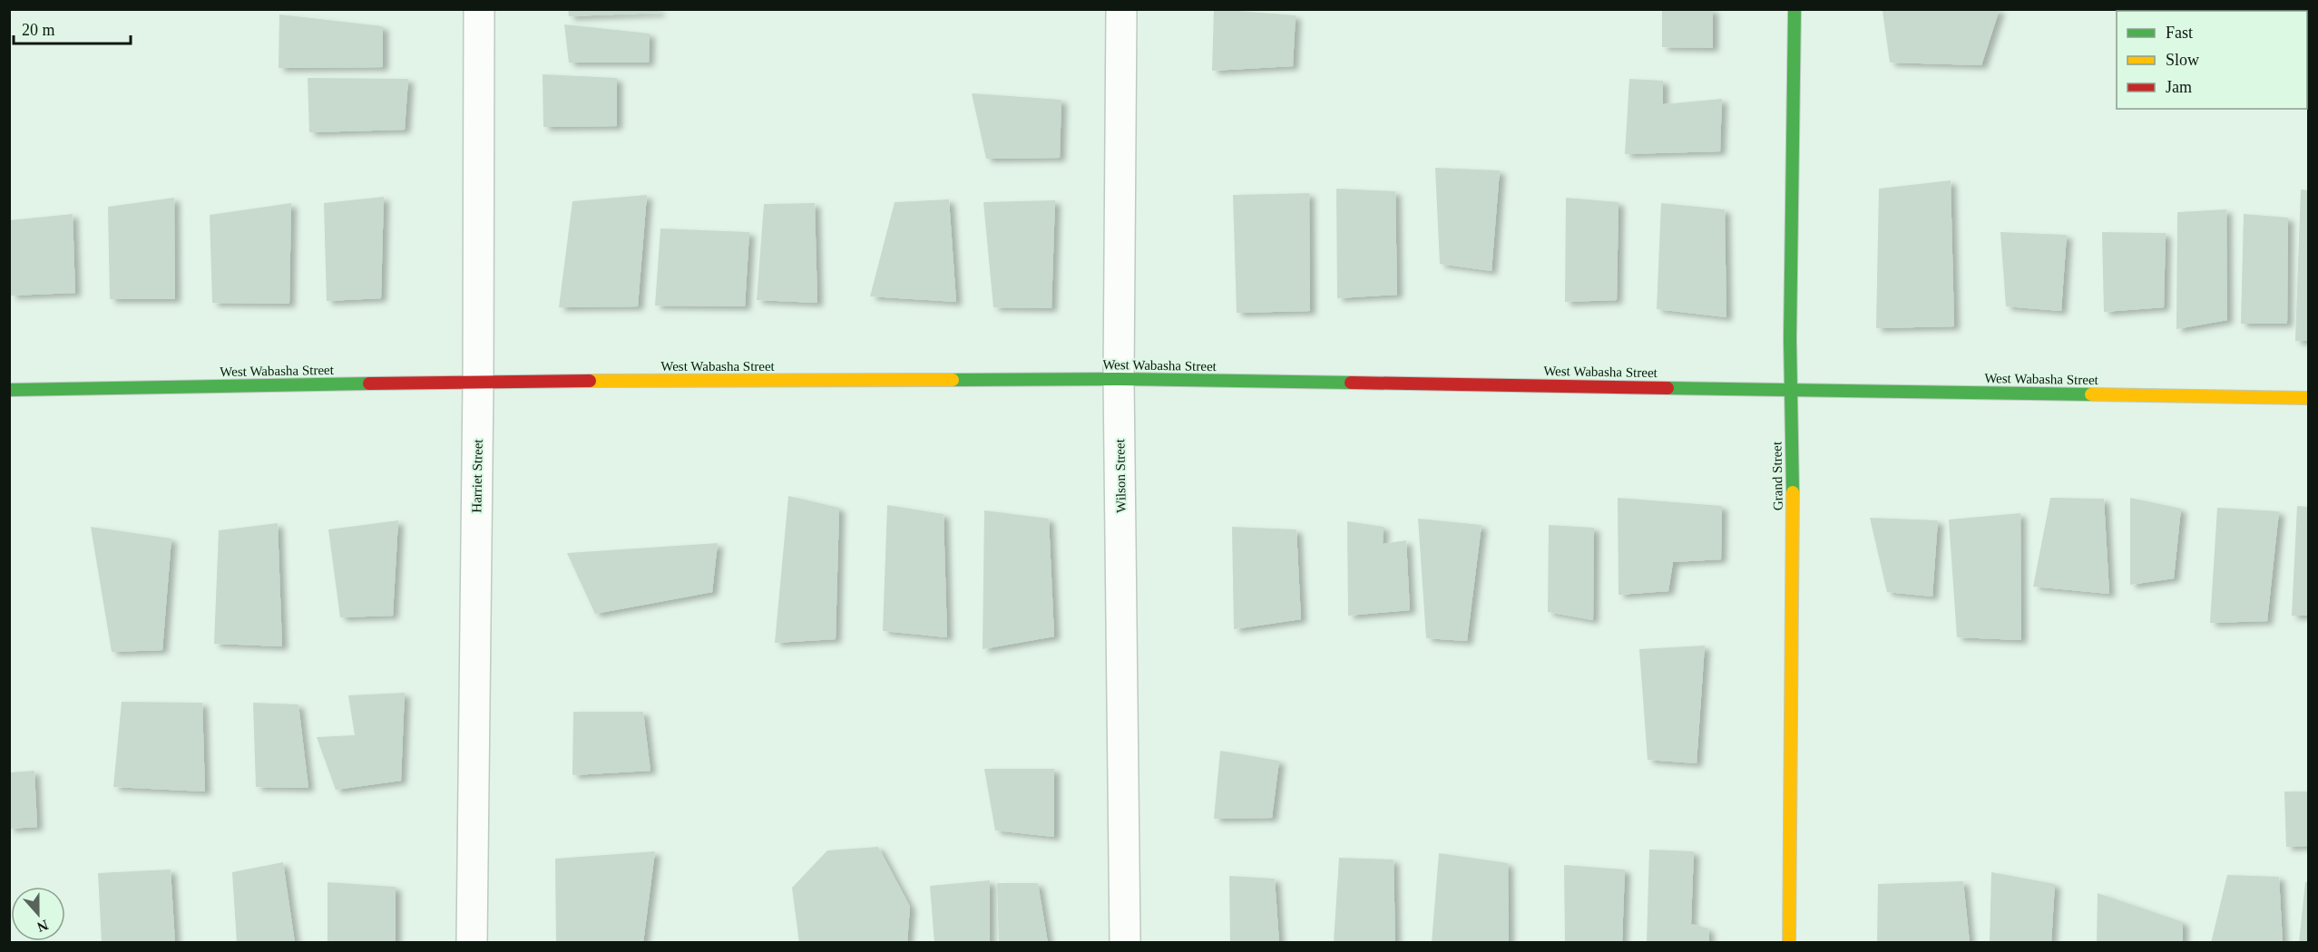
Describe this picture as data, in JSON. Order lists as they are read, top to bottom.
{
  "streets": {
    "street": [
      "West Wabasha Street",
      "Harriet Street",
      "Wilson Street",
      "Grand Street"
    ]
  },
  "crossings": [
    ["West Wabasha Street", "Harriet Street"],
    ["West Wabasha Street", "Wilson Street"],
    ["West Wabasha Street", "Grand Street"]
  ],
  "legend": ["Fast", "Slow", "Jam"],
  "scale_bar": "20 m",
  "north": "bottom"
}
